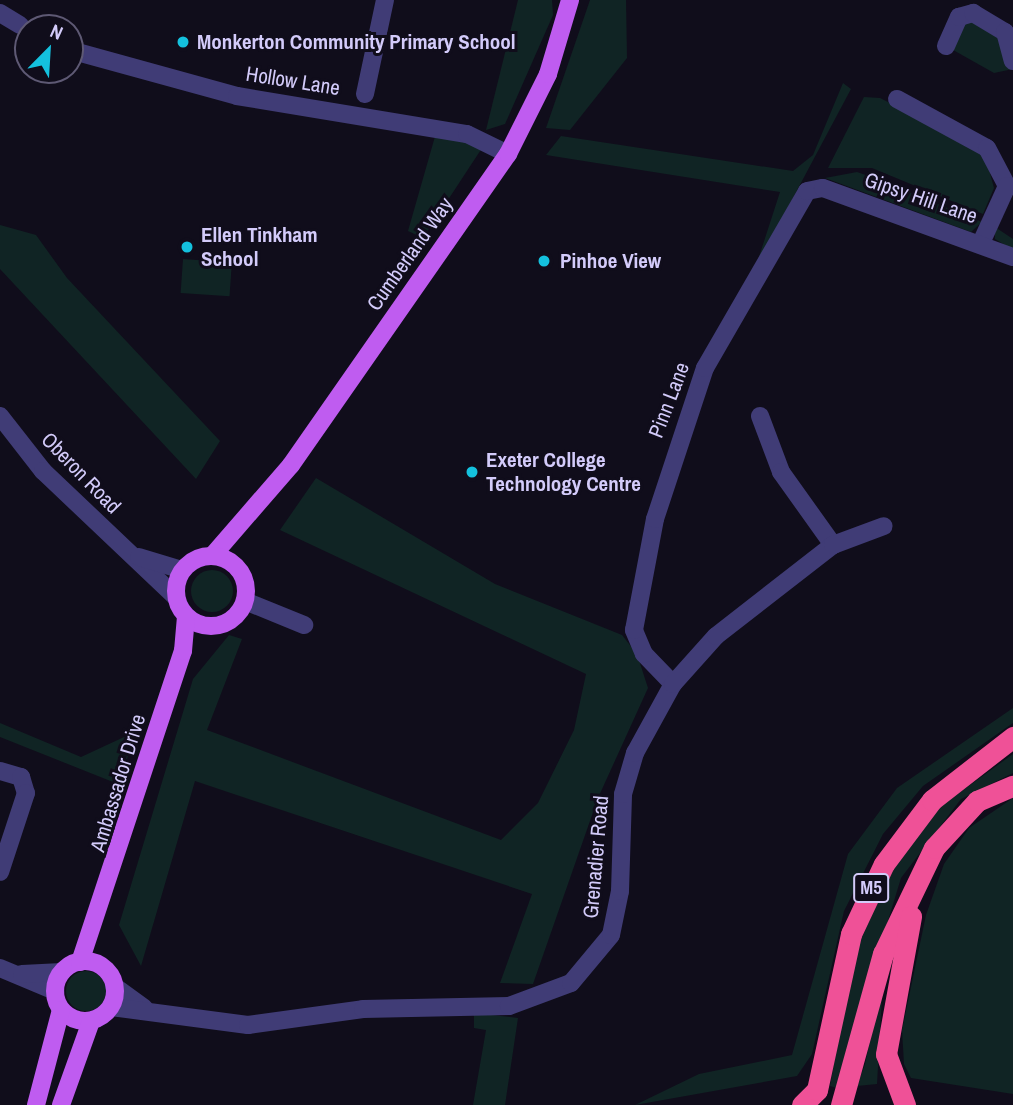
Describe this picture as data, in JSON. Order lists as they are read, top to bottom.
{
  "streets": {
    "highway": ["M5"],
    "main road": ["Cumberland Way", "Ambassador Drive"],
    "street": [
      "Hollow Lane",
      "Gipsy Hill Lane",
      "Pinn Lane",
      "Oberon Road",
      "Grenadier Road"
    ]
  },
  "crossings": [
    ["Hollow Lane", "Cumberland Way"],
    ["Gipsy Hill Lane", "Pinn Lane"],
    ["Cumberland Way", "Oberon Road"],
    ["Cumberland Way", "Ambassador Drive"],
    ["Pinn Lane", "Grenadier Road"],
    ["Oberon Road", "Ambassador Drive"],
    ["Ambassador Drive", "Grenadier Road"]
  ],
  "places": [
    "Monkerton Community Primary School",
    "Ellen Tinkham School",
    "Pinhoe View",
    "Exeter College Technology Centre"
  ],
  "north": "top right"
}
